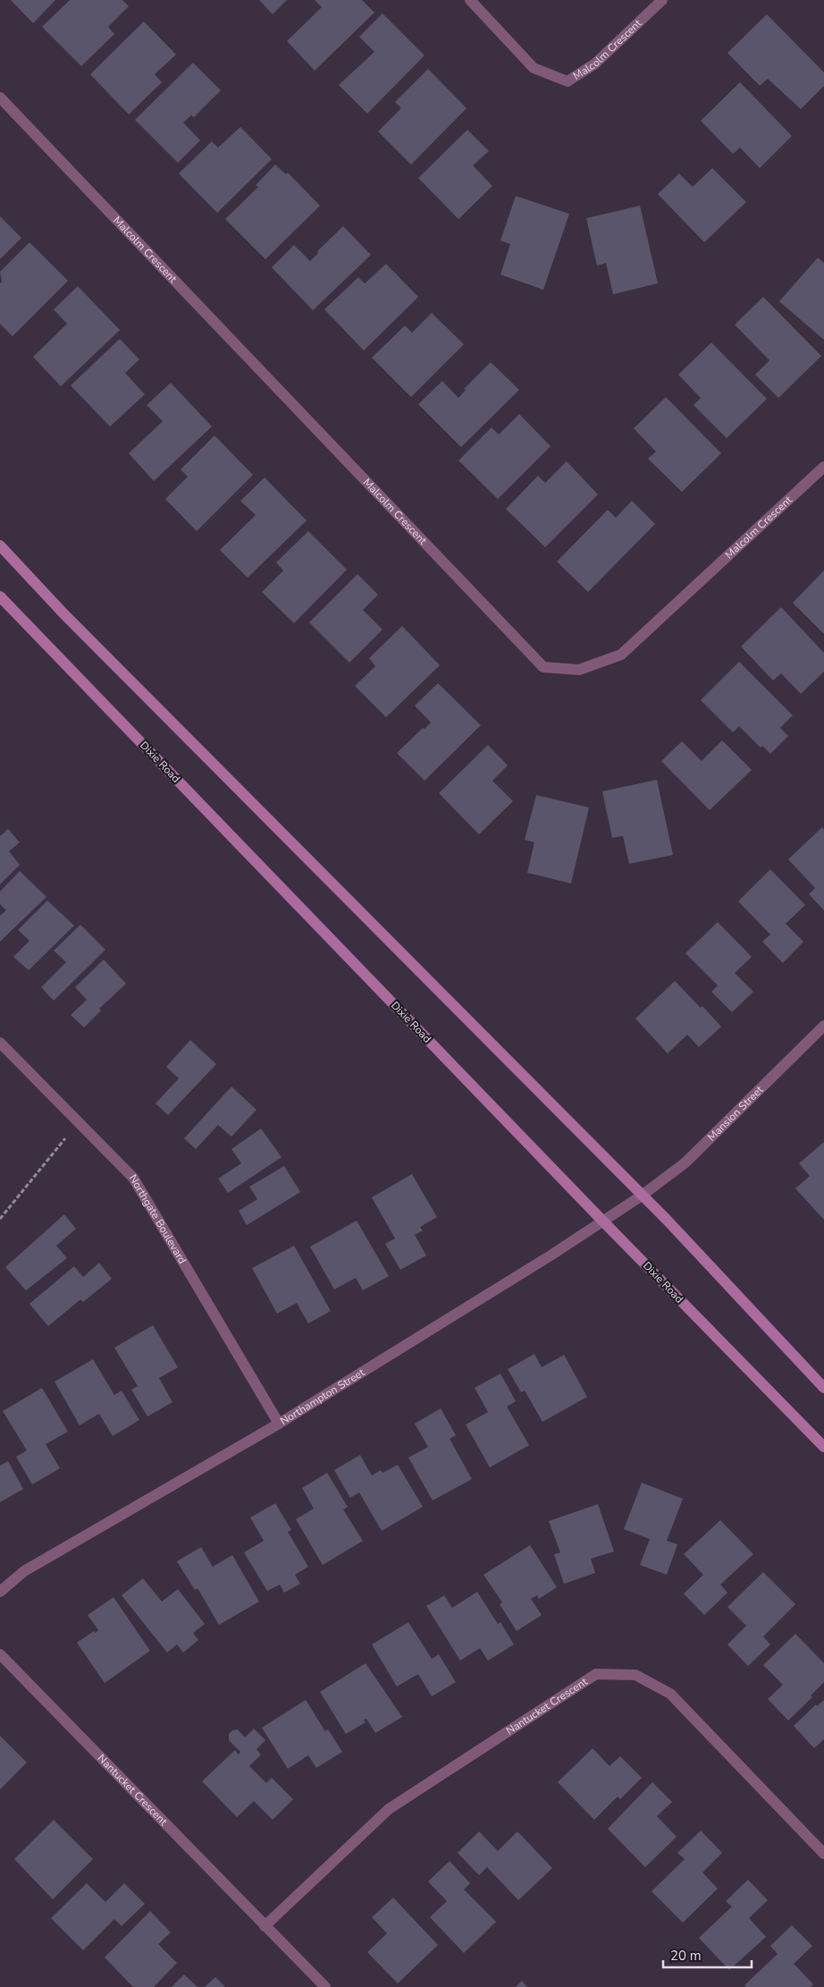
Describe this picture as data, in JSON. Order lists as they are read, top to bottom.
{
  "streets": {
    "main road": ["Dixie Road"],
    "street": [
      "Malcolm Crescent",
      "Mansion Street",
      "Northgate Boulevard",
      "Northampton Street",
      "Nantucket Crescent"
    ]
  },
  "crossings": [
    ["Dixie Road", "Northampton Street"],
    ["Mansion Street", "Northampton Street"],
    ["Northgate Boulevard", "Northampton Street"]
  ],
  "scale_bar": "20 m"
}
